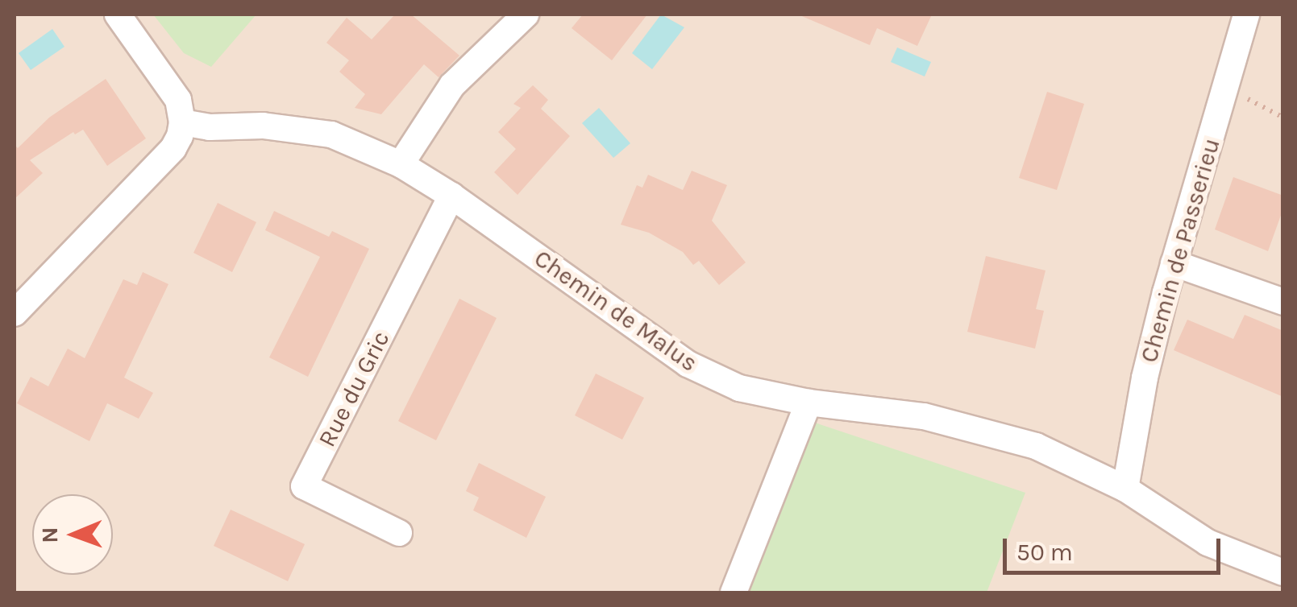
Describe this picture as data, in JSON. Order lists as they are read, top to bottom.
{
  "streets": {
    "street": ["Chemin de Passerieu", "Chemin de Malus", "Rue du Gric"]
  },
  "crossings": [
    ["Chemin de Passerieu", "Chemin de Malus"],
    ["Chemin de Malus", "Rue du Gric"]
  ],
  "scale_bar": "50 m",
  "north": "left"
}
